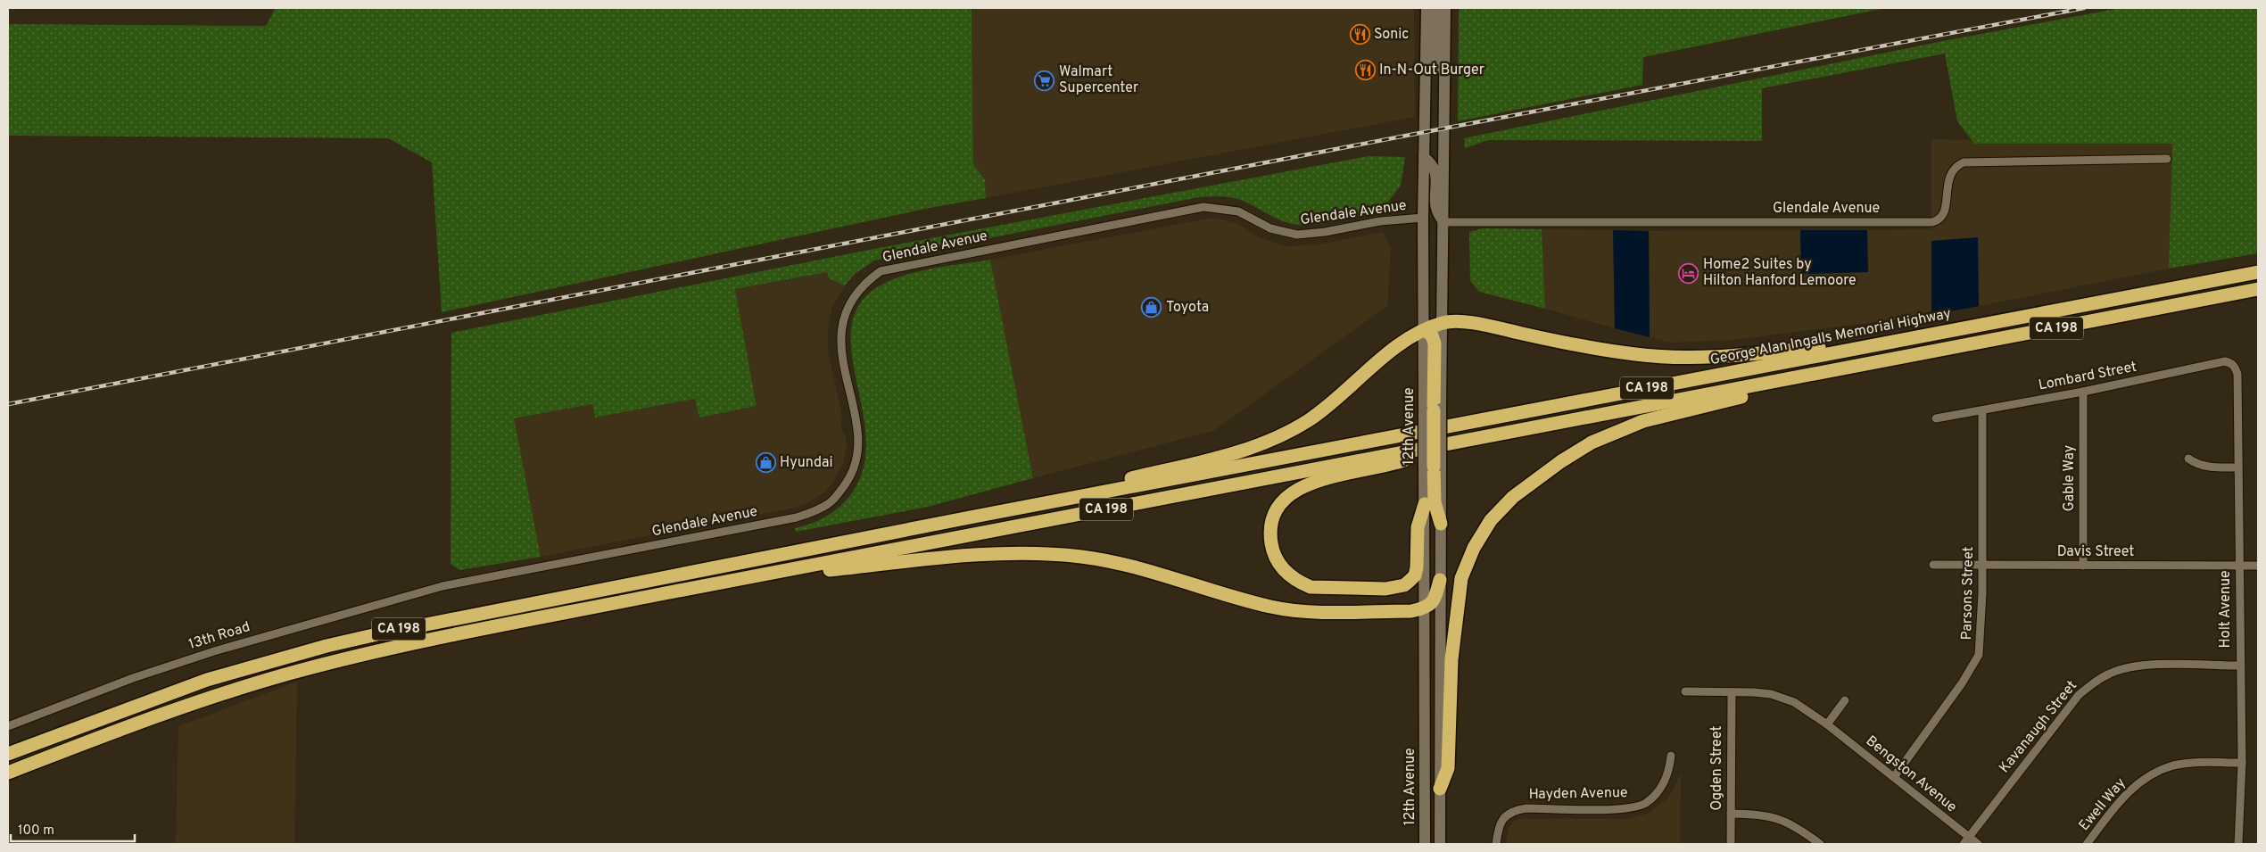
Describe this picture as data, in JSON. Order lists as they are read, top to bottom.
{
  "streets": {
    "highway": ["CA 198", "George Alan Ingalls Memorial Highway"],
    "main road": ["12th Avenue"],
    "street": [
      "Glendale Avenue",
      "Lombard Street",
      "Gable Way",
      "Davis Street",
      "Parsons Street",
      "Holt Avenue",
      "13th Road",
      "Kavanaugh Street",
      "Ogden Street",
      "Bengston Avenue",
      "Hayden Avenue",
      "Ewell Way"
    ]
  },
  "crossings": [
    ["Glendale Avenue", "13th Road"],
    ["CA 198", "George Alan Ingalls Memorial Highway"],
    ["Lombard Street", "Gable Way"],
    ["Lombard Street", "Parsons Street"],
    ["Lombard Street", "Holt Avenue"],
    ["Gable Way", "Davis Street"],
    ["Davis Street", "Parsons Street"],
    ["Davis Street", "Holt Avenue"],
    ["Parsons Street", "Bengston Avenue"],
    ["Holt Avenue", "Kavanaugh Street"],
    ["Holt Avenue", "Ewell Way"],
    ["Kavanaugh Street", "Bengston Avenue"],
    ["Ogden Street", "Bengston Avenue"]
  ],
  "places": {
    "restaurant": ["Sonic", "In-N-Out Burger"],
    "supermarket": ["Walmart Supercenter"],
    "hotel": ["Home2 Suites by Hilton Hanford Lemoore"],
    "shop": ["Toyota", "Hyundai"]
  },
  "scale_bar": "100 m"
}
